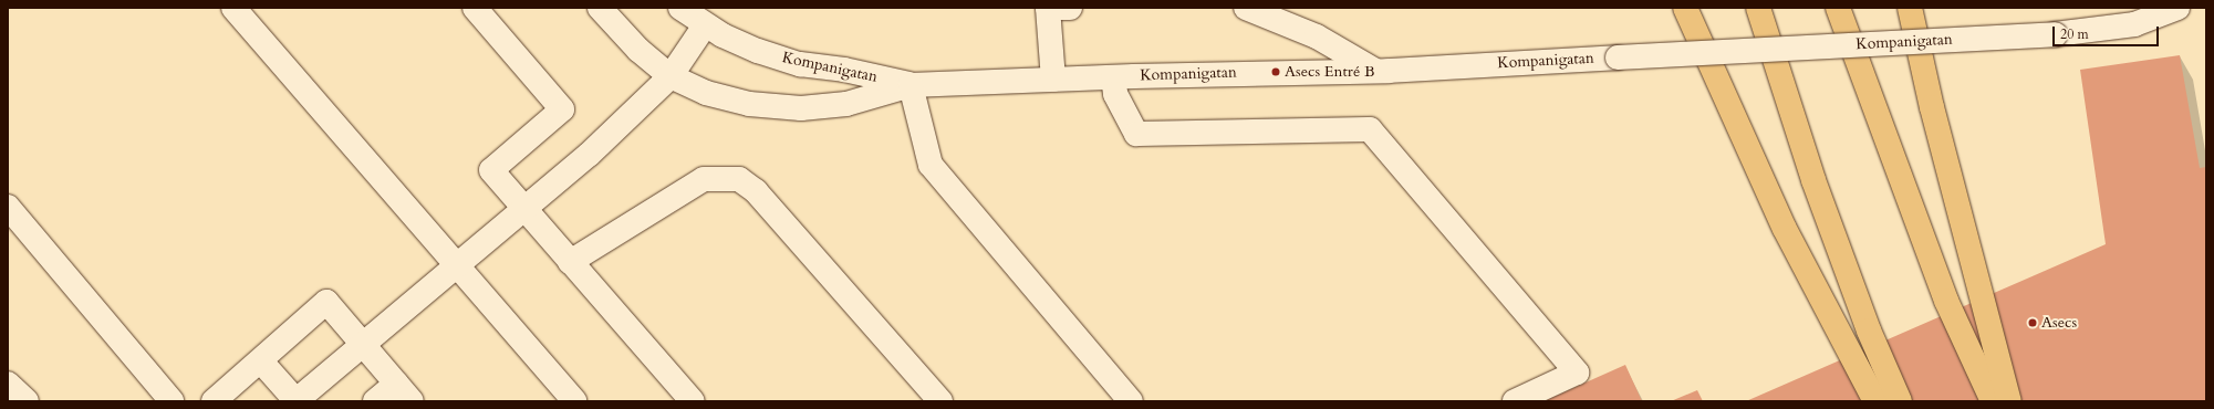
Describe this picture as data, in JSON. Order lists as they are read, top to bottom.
{
  "streets": {
    "street": ["Kompanigatan"]
  },
  "places": ["Asecs Entré B", "Asecs"],
  "scale_bar": "20 m"
}
